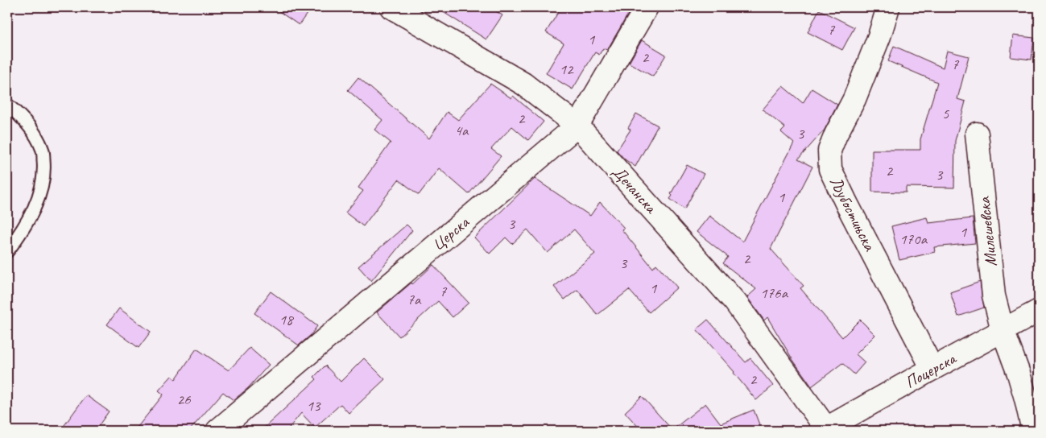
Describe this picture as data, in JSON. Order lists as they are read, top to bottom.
{
  "streets": {
    "street": [
      "Дечанска",
      "Љубостињска",
      "Милешевска",
      "Церска",
      "Поцерска"
    ]
  },
  "crossings": [
    ["Дечанска", "Церска"],
    ["Дечанска", "Поцерска"],
    ["Љубостињска", "Поцерска"],
    ["Милешевска", "Поцерска"]
  ],
  "house_numbers": [
    "7",
    "1",
    "2",
    "7",
    "12",
    "5",
    "2",
    "4a",
    "3",
    "2",
    "3",
    "1",
    "3",
    "1",
    "170a",
    "2",
    "3",
    "1",
    "7",
    "176a",
    "7a",
    "18",
    "2",
    "26",
    "13"
  ]
}
